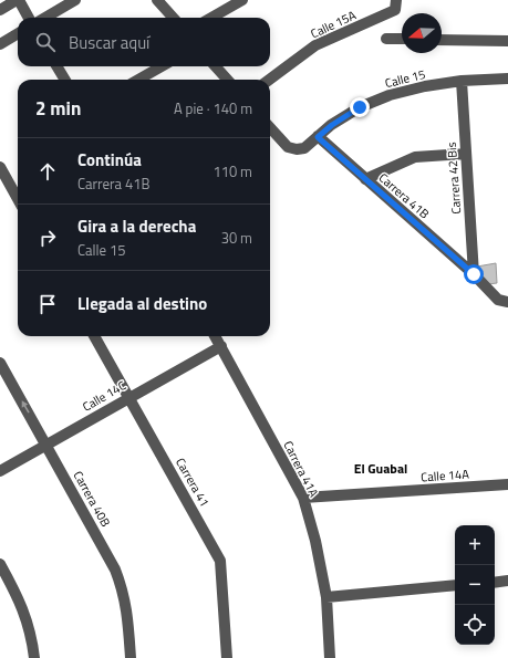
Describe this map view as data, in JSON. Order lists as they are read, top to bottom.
{
  "streets": {
    "street": [
      "Calle 15A",
      "Calle 15",
      "Carrera 42 Bis",
      "Carrera 41B",
      "Calle 14C",
      "Carrera 41A",
      "Calle 14A",
      "Carrera 41",
      "Carrera 40B"
    ]
  },
  "crossings": [
    ["Calle 15", "Carrera 42 Bis"],
    ["Calle 15", "Carrera 41B"],
    ["Carrera 42 Bis", "Carrera 41B"],
    ["Calle 14C", "Carrera 41A"],
    ["Calle 14C", "Carrera 41"],
    ["Calle 14C", "Carrera 40B"],
    ["Carrera 41A", "Calle 14A"]
  ],
  "districts": ["El Guabal"],
  "north": "left",
  "page": {
    "search": "Buscar aquí",
    "heading": ["2 min", "A pie · 140 m"],
    "list": [
      ["Continúa", "Carrera 41B", "110 m"],
      ["Gira a la derecha", "Calle 15", "30 m"],
      "Llegada al destino"
    ],
    "map_buttons": ["+", "−"]
  }
}
